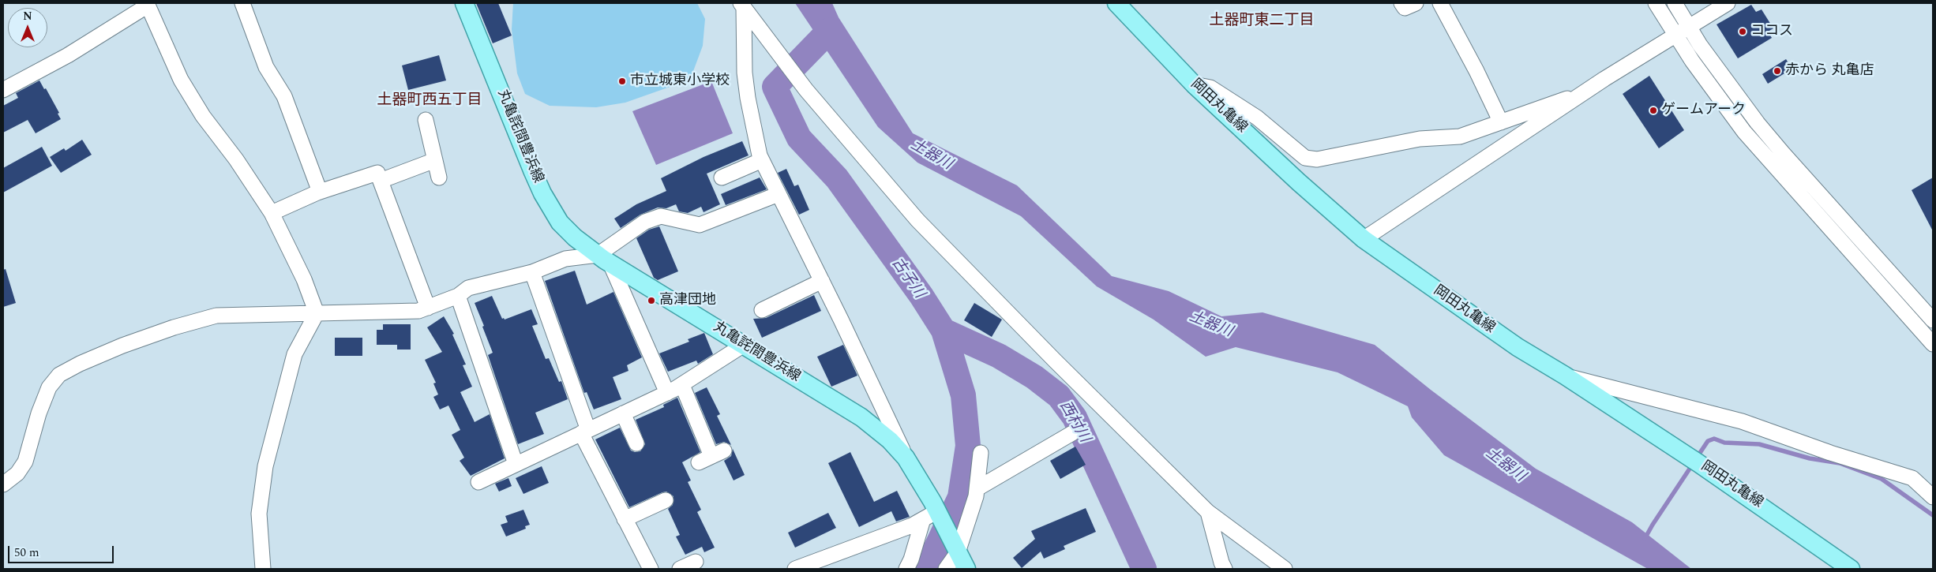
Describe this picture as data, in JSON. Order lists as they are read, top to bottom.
{
  "streets": {
    "main road": ["岡田丸亀線", "丸亀詫間豊浜線"]
  },
  "districts": ["土器町東二丁目", "土器町西五丁目"],
  "water": ["土器川", "古子川", "西村川"],
  "places": [
    "ココス",
    "赤から 丸亀店",
    "市立城東小学校",
    "ゲームアーク",
    "高津団地"
  ],
  "scale_bar": "50 m",
  "north": "top"
}
